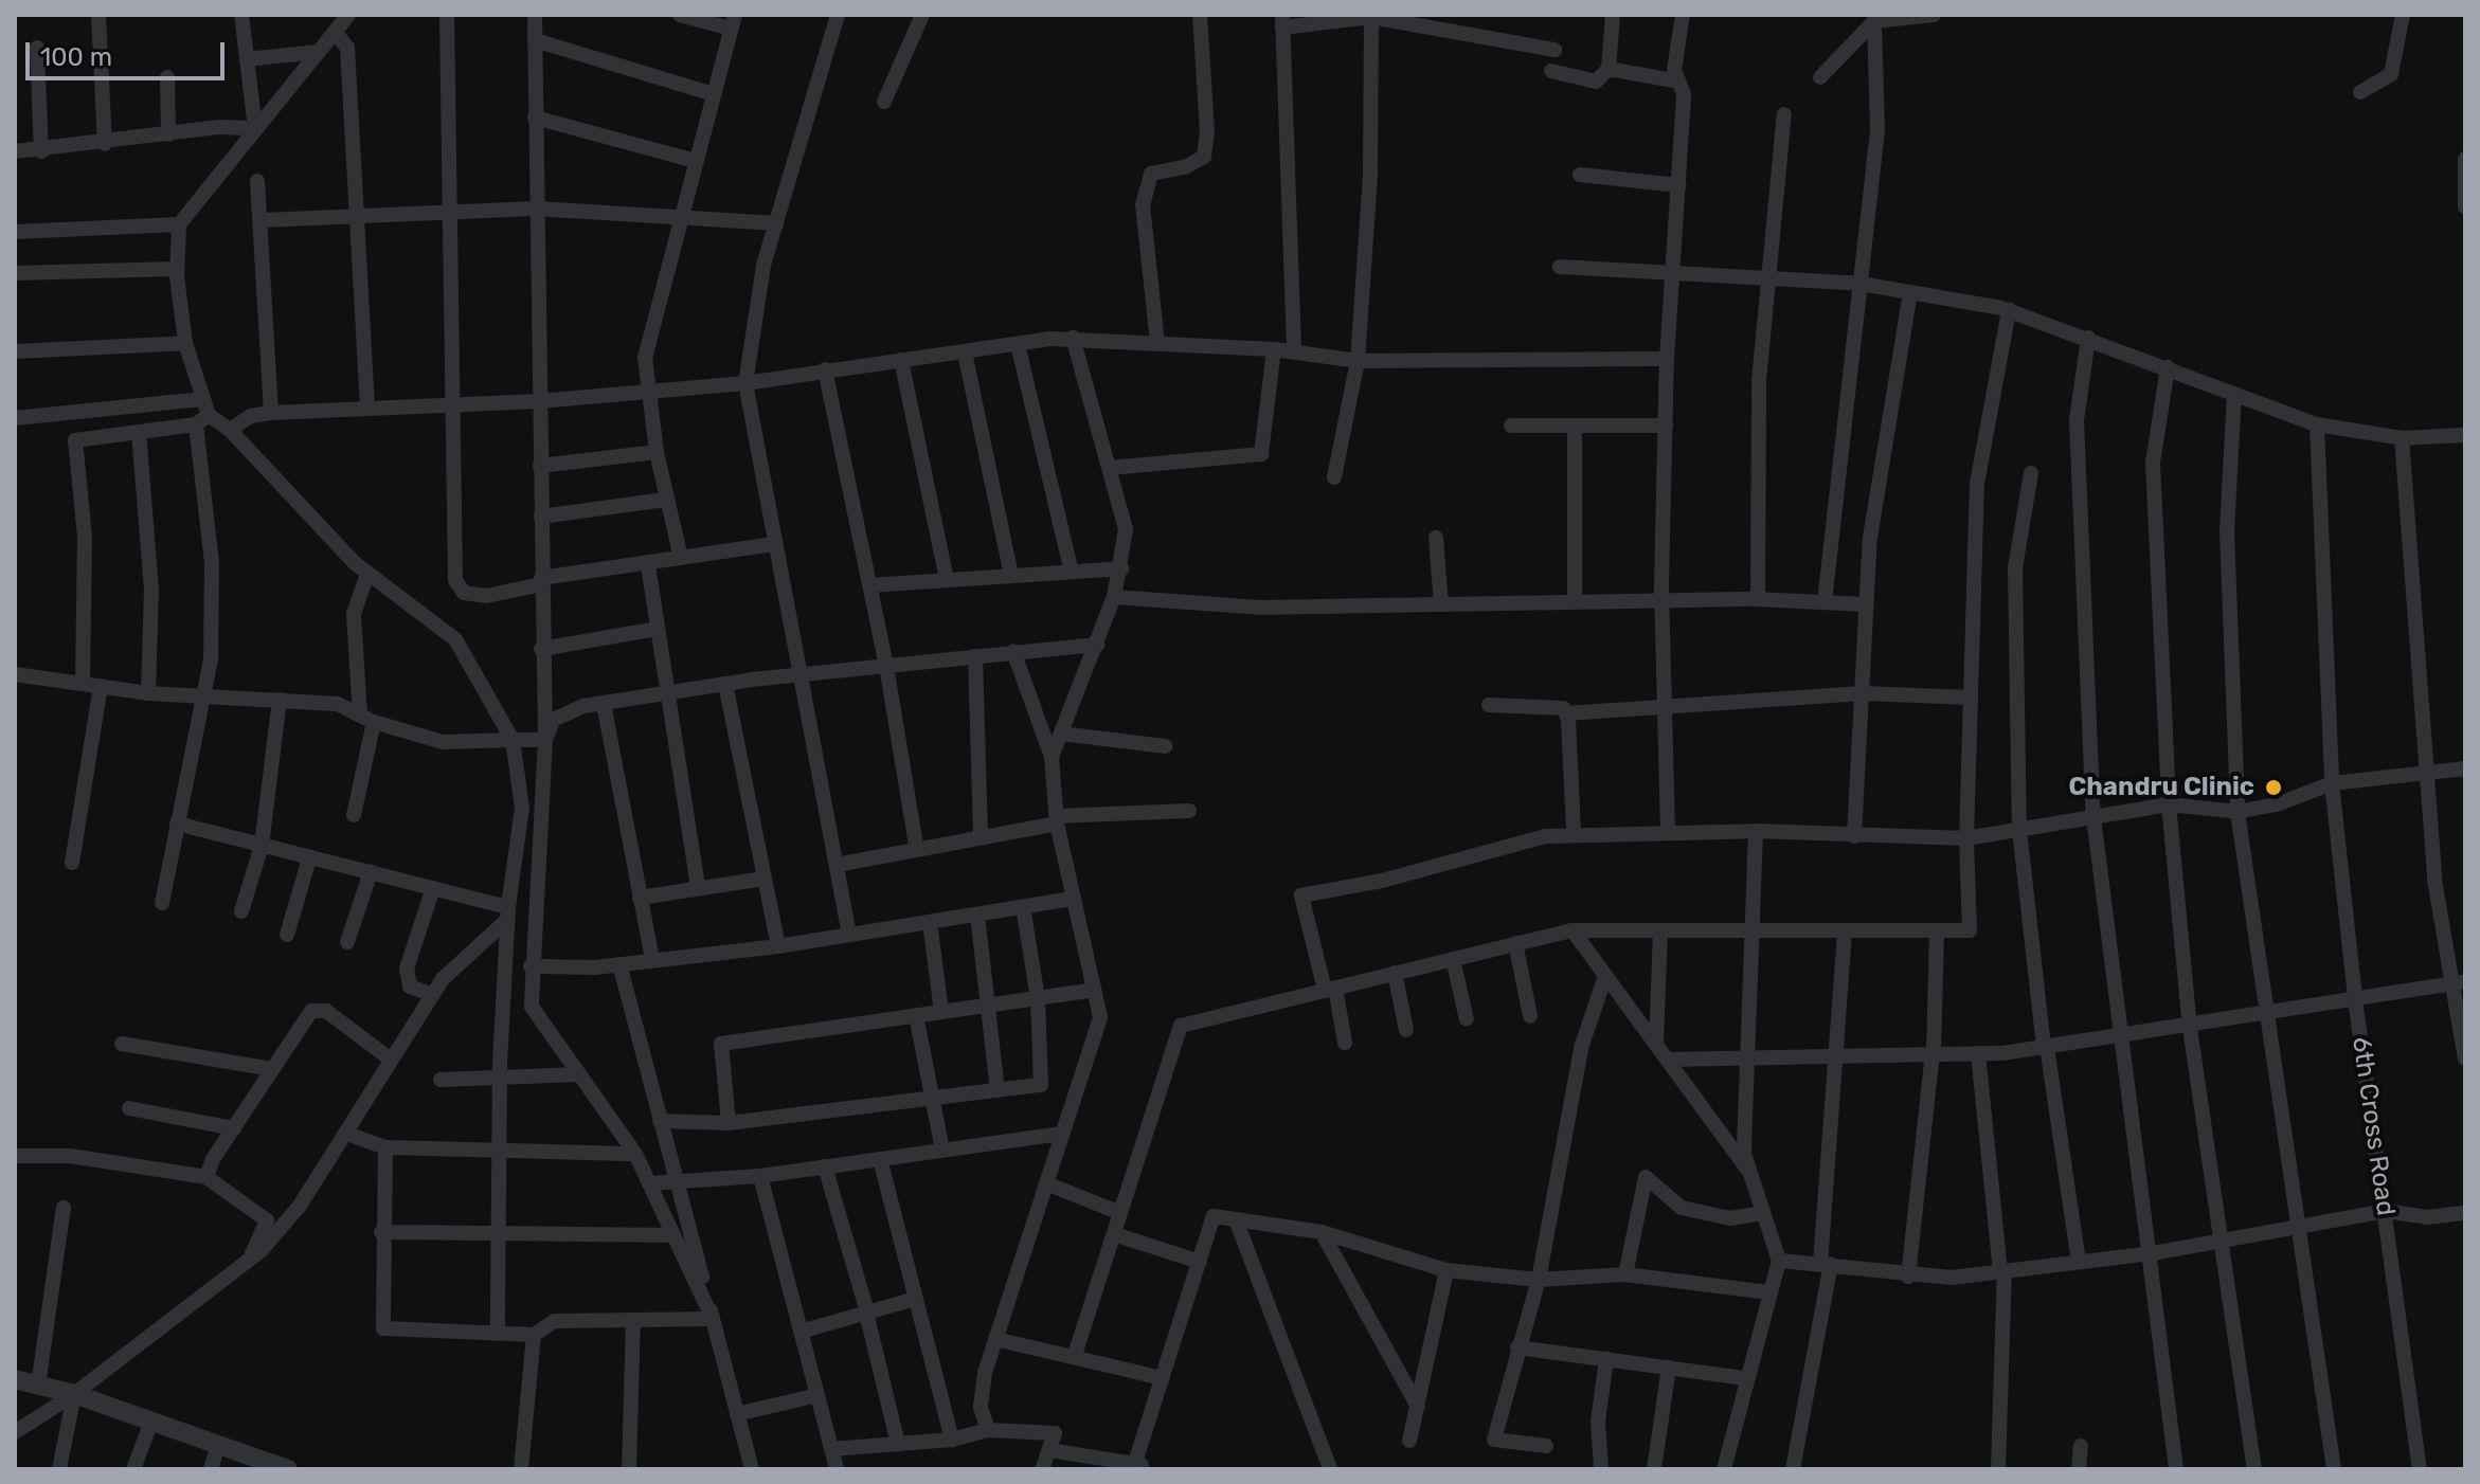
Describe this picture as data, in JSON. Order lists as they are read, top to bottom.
{
  "streets": {
    "street": ["6th Cross Road"]
  },
  "places": ["Chandru Clinic"],
  "scale_bar": "100 m"
}
